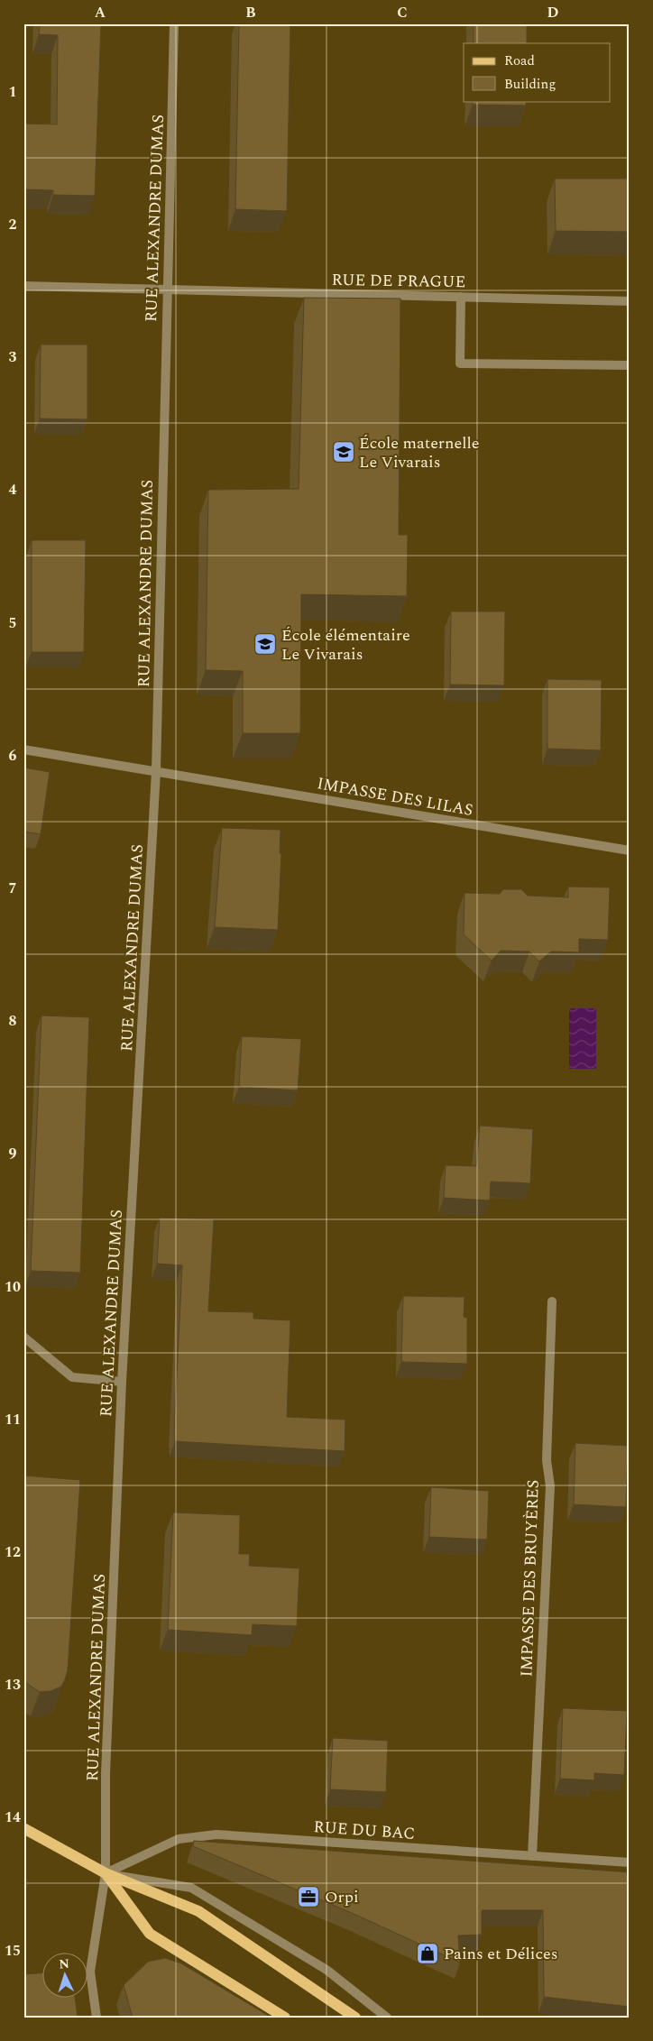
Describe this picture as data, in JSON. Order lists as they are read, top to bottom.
{
  "streets": {
    "street": [
      "RUE ALEXANDRE DUMAS",
      "RUE DE PRAGUE",
      "IMPASSE DES LILAS",
      "IMPASSE DES BRUYÈRES",
      "RUE DU BAC"
    ]
  },
  "crossings": [
    ["RUE ALEXANDRE DUMAS", "RUE DE PRAGUE"],
    ["RUE ALEXANDRE DUMAS", "IMPASSE DES LILAS"],
    ["RUE ALEXANDRE DUMAS", "RUE DU BAC"],
    ["IMPASSE DES BRUYÈRES", "RUE DU BAC"]
  ],
  "places": {
    "school or university": ["École maternelle Le Vivarais", "École élémentaire Le Vivarais"],
    "office": ["Orpi"],
    "shop": ["Pains et Délices"]
  },
  "legend": ["Road", "Building"],
  "north": "top",
  "grid": {
    "columns": [
      "A",
      "B",
      "C",
      "D"
    ],
    "rows": [
      "1",
      "2",
      "3",
      "4",
      "5",
      "6",
      "7",
      "8",
      "9",
      "10",
      "11",
      "12",
      "13",
      "14",
      "15"
    ]
  }
}
